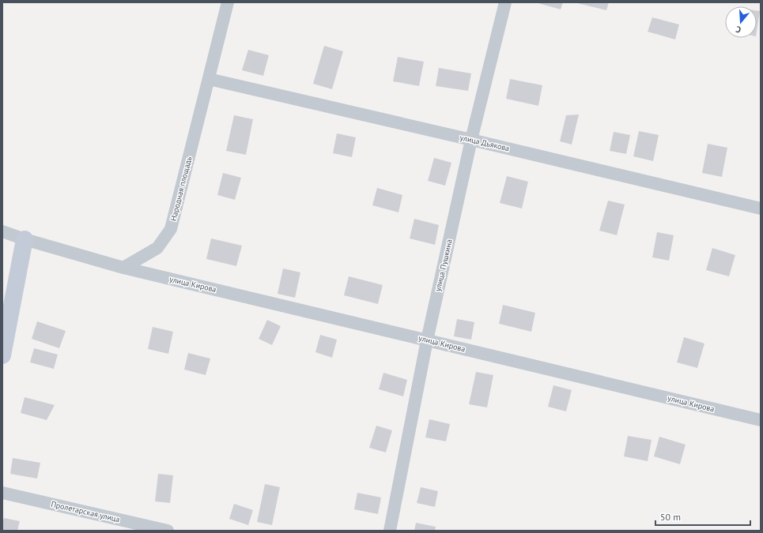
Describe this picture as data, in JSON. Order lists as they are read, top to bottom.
{
  "streets": {
    "street": [
      "улица Дьякова",
      "Народная площадь",
      "улица Пушкина",
      "улица Кирова",
      "Пролетарская улица"
    ]
  },
  "crossings": [
    ["улица Дьякова", "Народная площадь"],
    ["улица Дьякова", "улица Пушкина"],
    ["Народная площадь", "улица Кирова"],
    ["улица Пушкина", "улица Кирова"]
  ],
  "scale_bar": "50 m",
  "north": "bottom"
}
